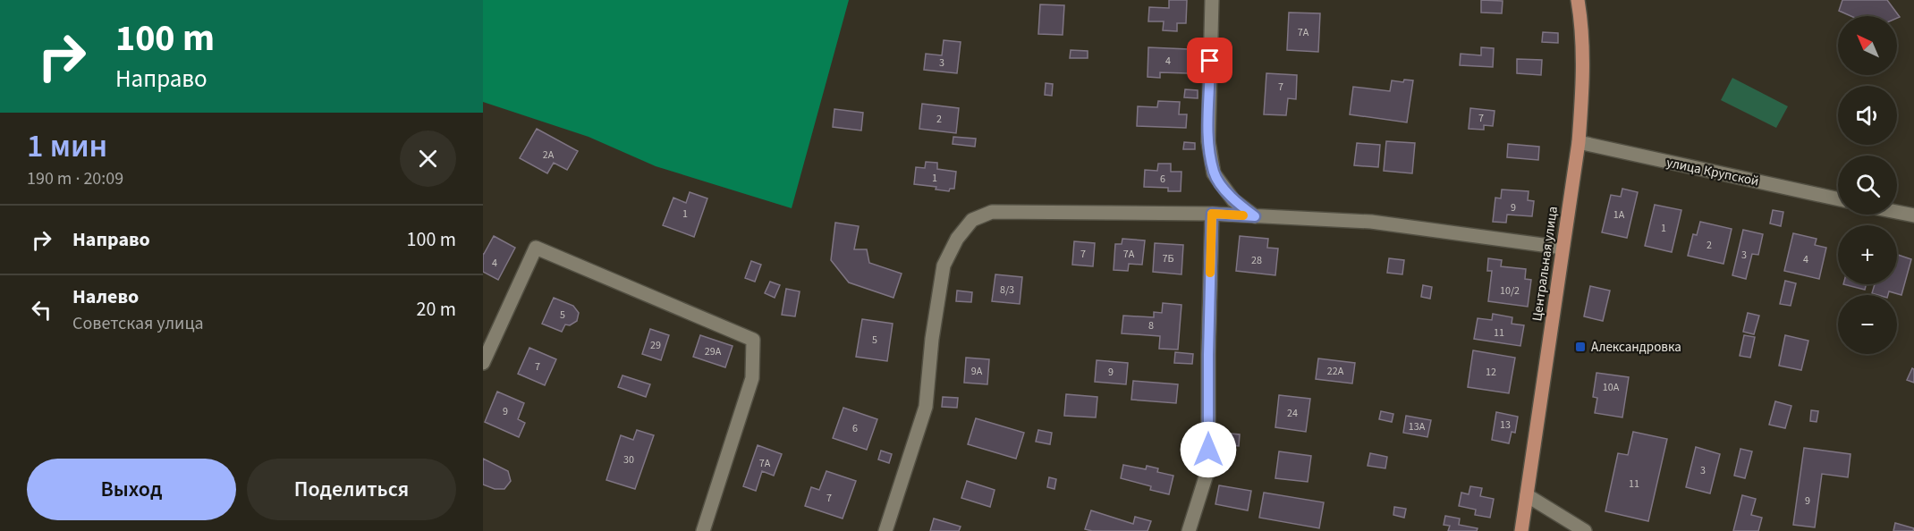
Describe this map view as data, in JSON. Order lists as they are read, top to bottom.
{
  "streets": {
    "main road": ["Центральная улица"],
    "street": ["улица Крупской"]
  },
  "crossings": [
    ["улица Крупской", "Центральная улица"]
  ],
  "places": {
    "transit": ["Александровка"]
  },
  "house_numbers": [
    "7А",
    "4",
    "3",
    "7",
    "7",
    "2",
    "2А",
    "1",
    "6",
    "9",
    "1",
    "1А",
    "1",
    "2",
    "7",
    "7А",
    "3",
    "7Б",
    "4",
    "28",
    "4",
    "8/3",
    "10/2",
    "5",
    "8",
    "11",
    "5",
    "29",
    "29А",
    "7",
    "9А",
    "22А",
    "9",
    "12",
    "10А",
    "9",
    "24",
    "13",
    "13А",
    "6",
    "30",
    "7А",
    "3",
    "11",
    "7",
    "9"
  ],
  "north": "top left",
  "page": {
    "turn": ["100 m", "Направо"],
    "map_buttons": ["+", "−"],
    "heading": ["1 мин", "190 m · 20:09"],
    "list": [
      {
        "name": "Направо",
        "value": "100 m"
      },
      {
        "name": "Налево",
        "note": "Советская улица",
        "value": "20 m"
      }
    ],
    "buttons": ["Выход", "Поделиться"]
  }
}
